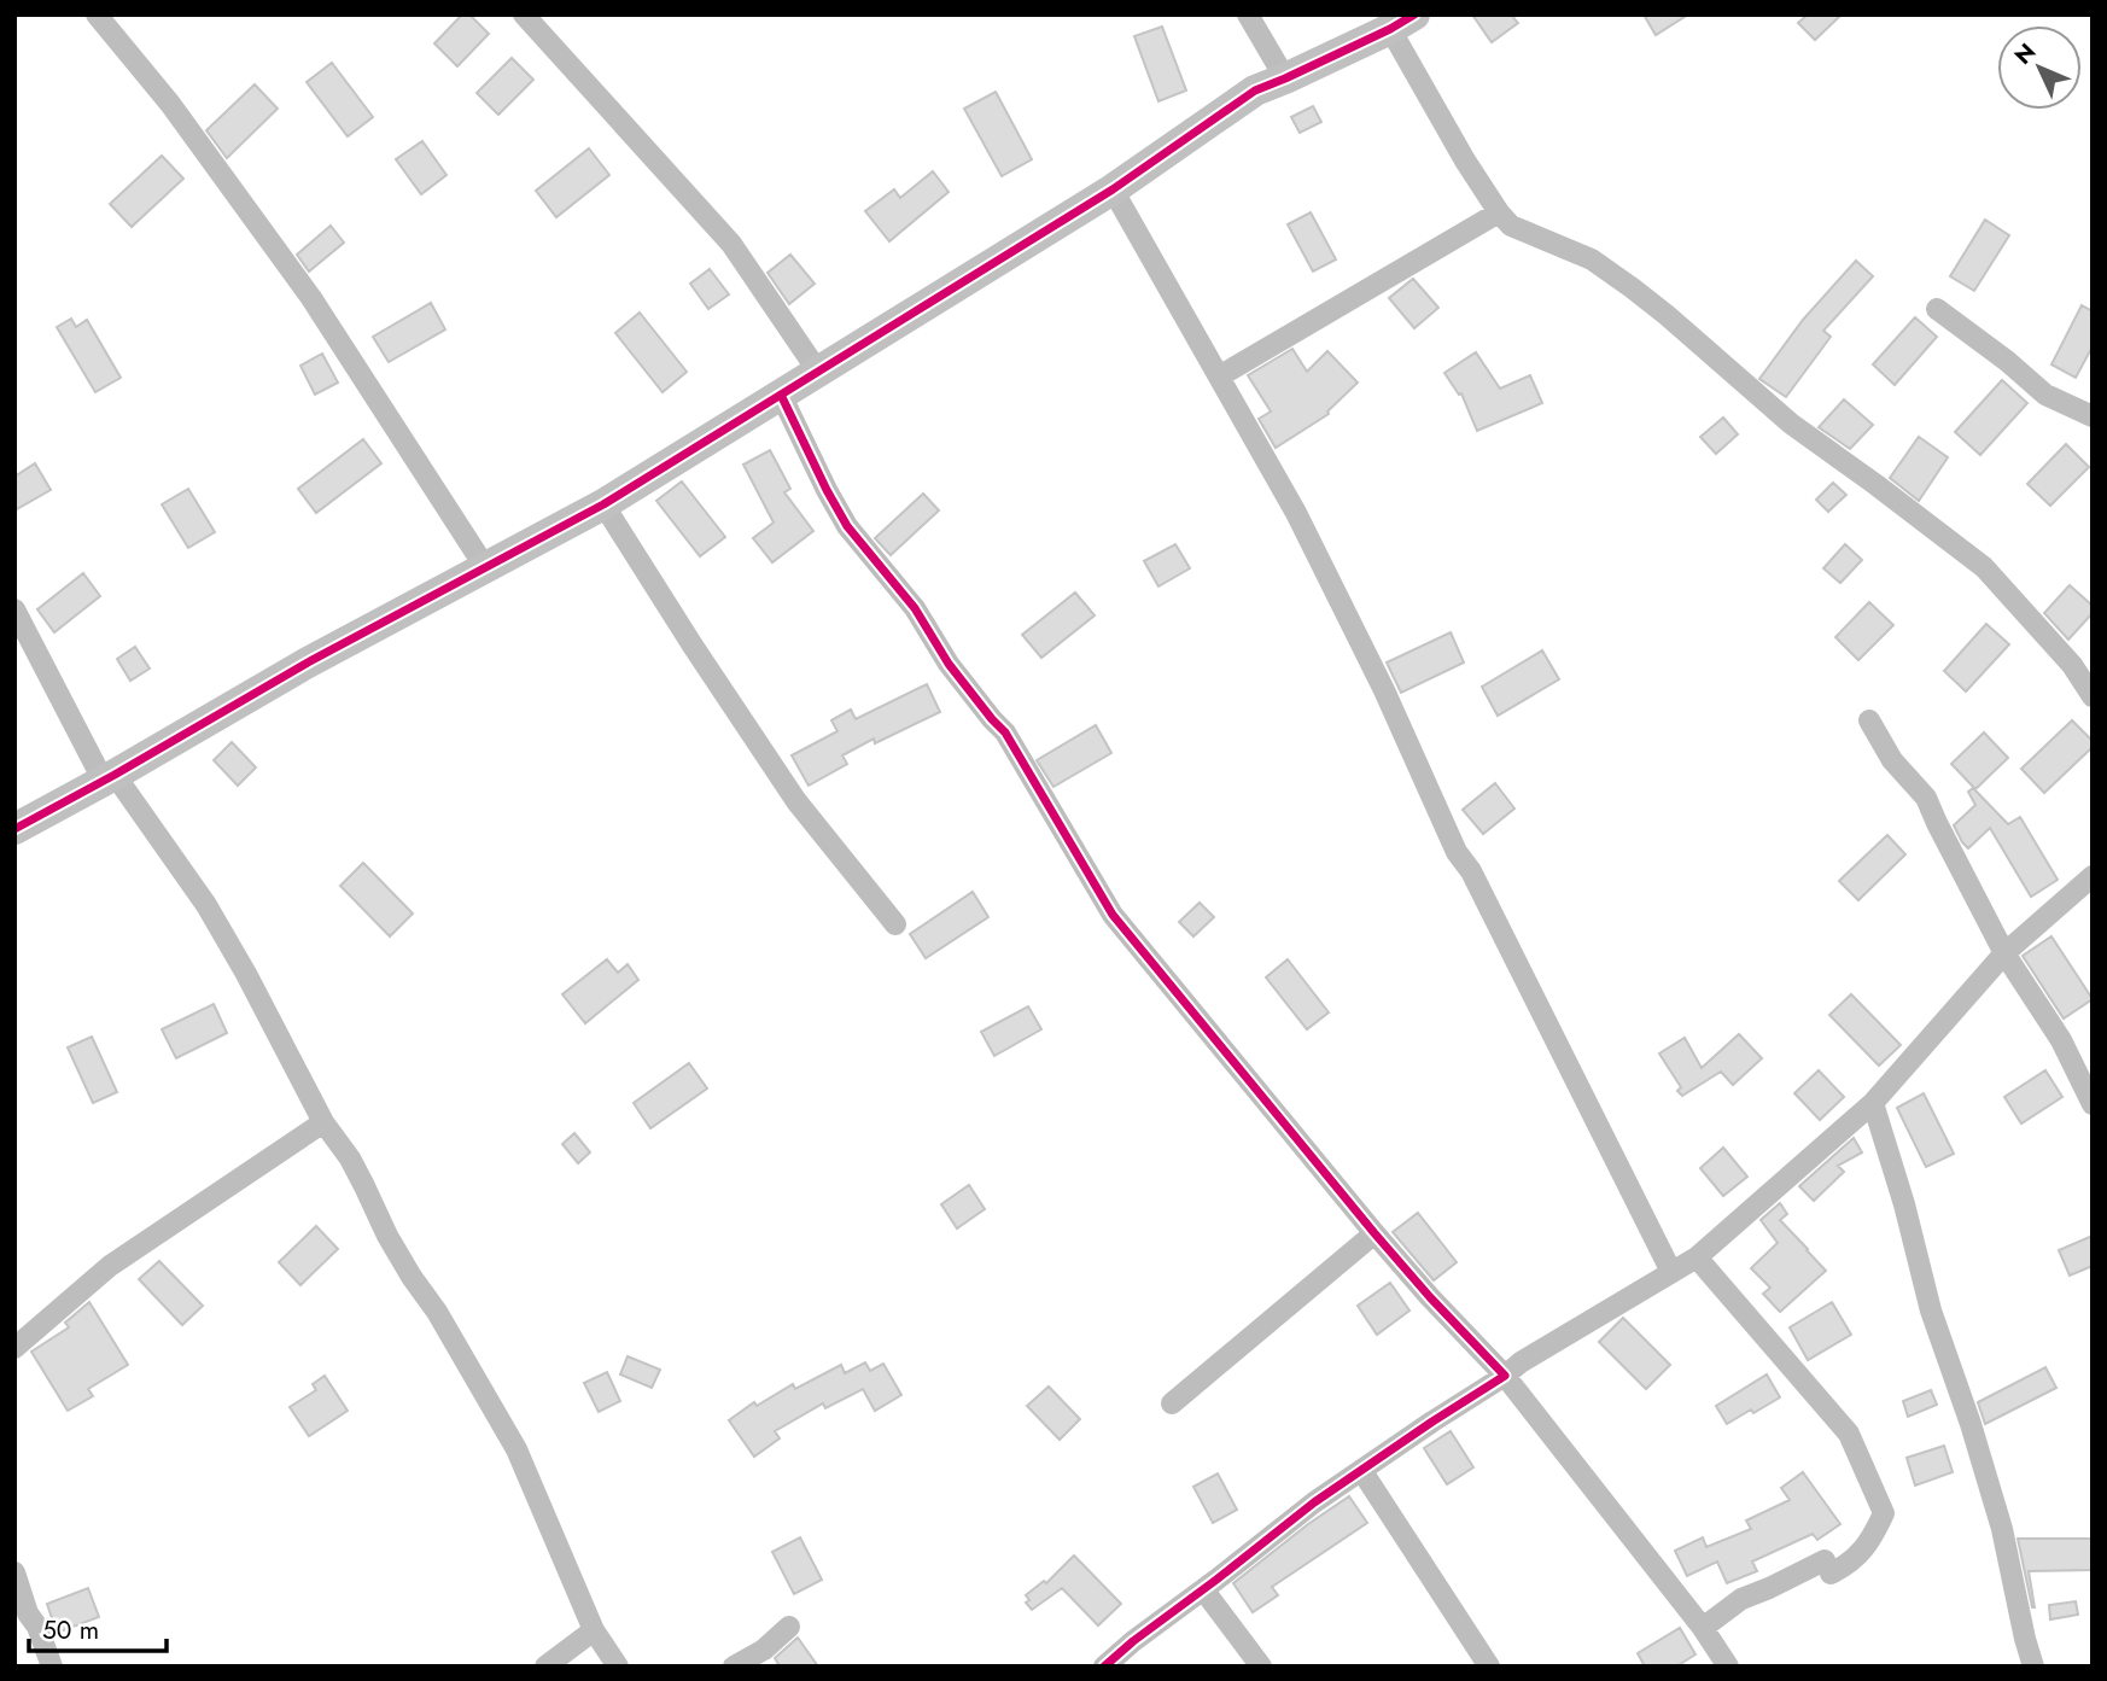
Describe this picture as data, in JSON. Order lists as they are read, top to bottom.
{
  "scale_bar": "50 m",
  "north": "top left"
}
